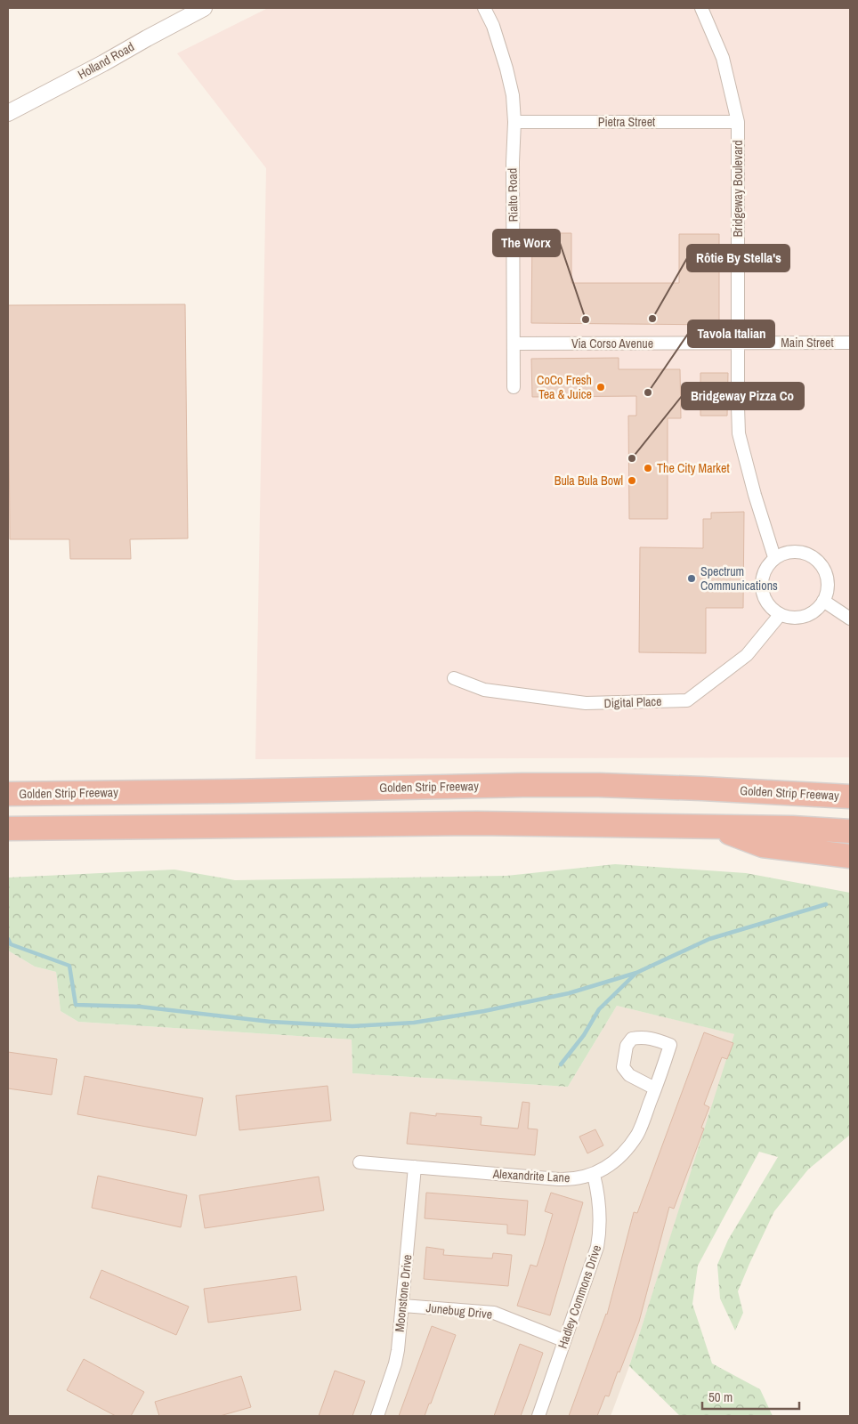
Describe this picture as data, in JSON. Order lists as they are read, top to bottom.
{
  "streets": {
    "highway": ["Golden Strip Freeway"],
    "street": [
      "Holland Road",
      "Pietra Street",
      "Bridgeway Boulevard",
      "Rialto Road",
      "Main Street",
      "Via Corso Avenue",
      "Digital Place",
      "Alexandrite Lane",
      "Moonstone Drive",
      "Hadley Commons Drive",
      "Junebug Drive"
    ]
  },
  "crossings": [
    ["Pietra Street", "Bridgeway Boulevard"],
    ["Pietra Street", "Rialto Road"],
    ["Bridgeway Boulevard", "Main Street"],
    ["Bridgeway Boulevard", "Via Corso Avenue"],
    ["Bridgeway Boulevard", "Digital Place"],
    ["Rialto Road", "Via Corso Avenue"],
    ["Main Street", "Via Corso Avenue"],
    ["Alexandrite Lane", "Moonstone Drive"],
    ["Alexandrite Lane", "Hadley Commons Drive"],
    ["Moonstone Drive", "Junebug Drive"],
    ["Hadley Commons Drive", "Junebug Drive"]
  ],
  "places": [
    "Rôtie By Stella's",
    "The Worx",
    "CoCo Fresh Tea & Juice",
    "Tavola Italian",
    "Bridgeway Pizza Co",
    "The City Market",
    "Bula Bula Bowl",
    "Spectrum Communications"
  ],
  "scale_bar": "50 m"
}
